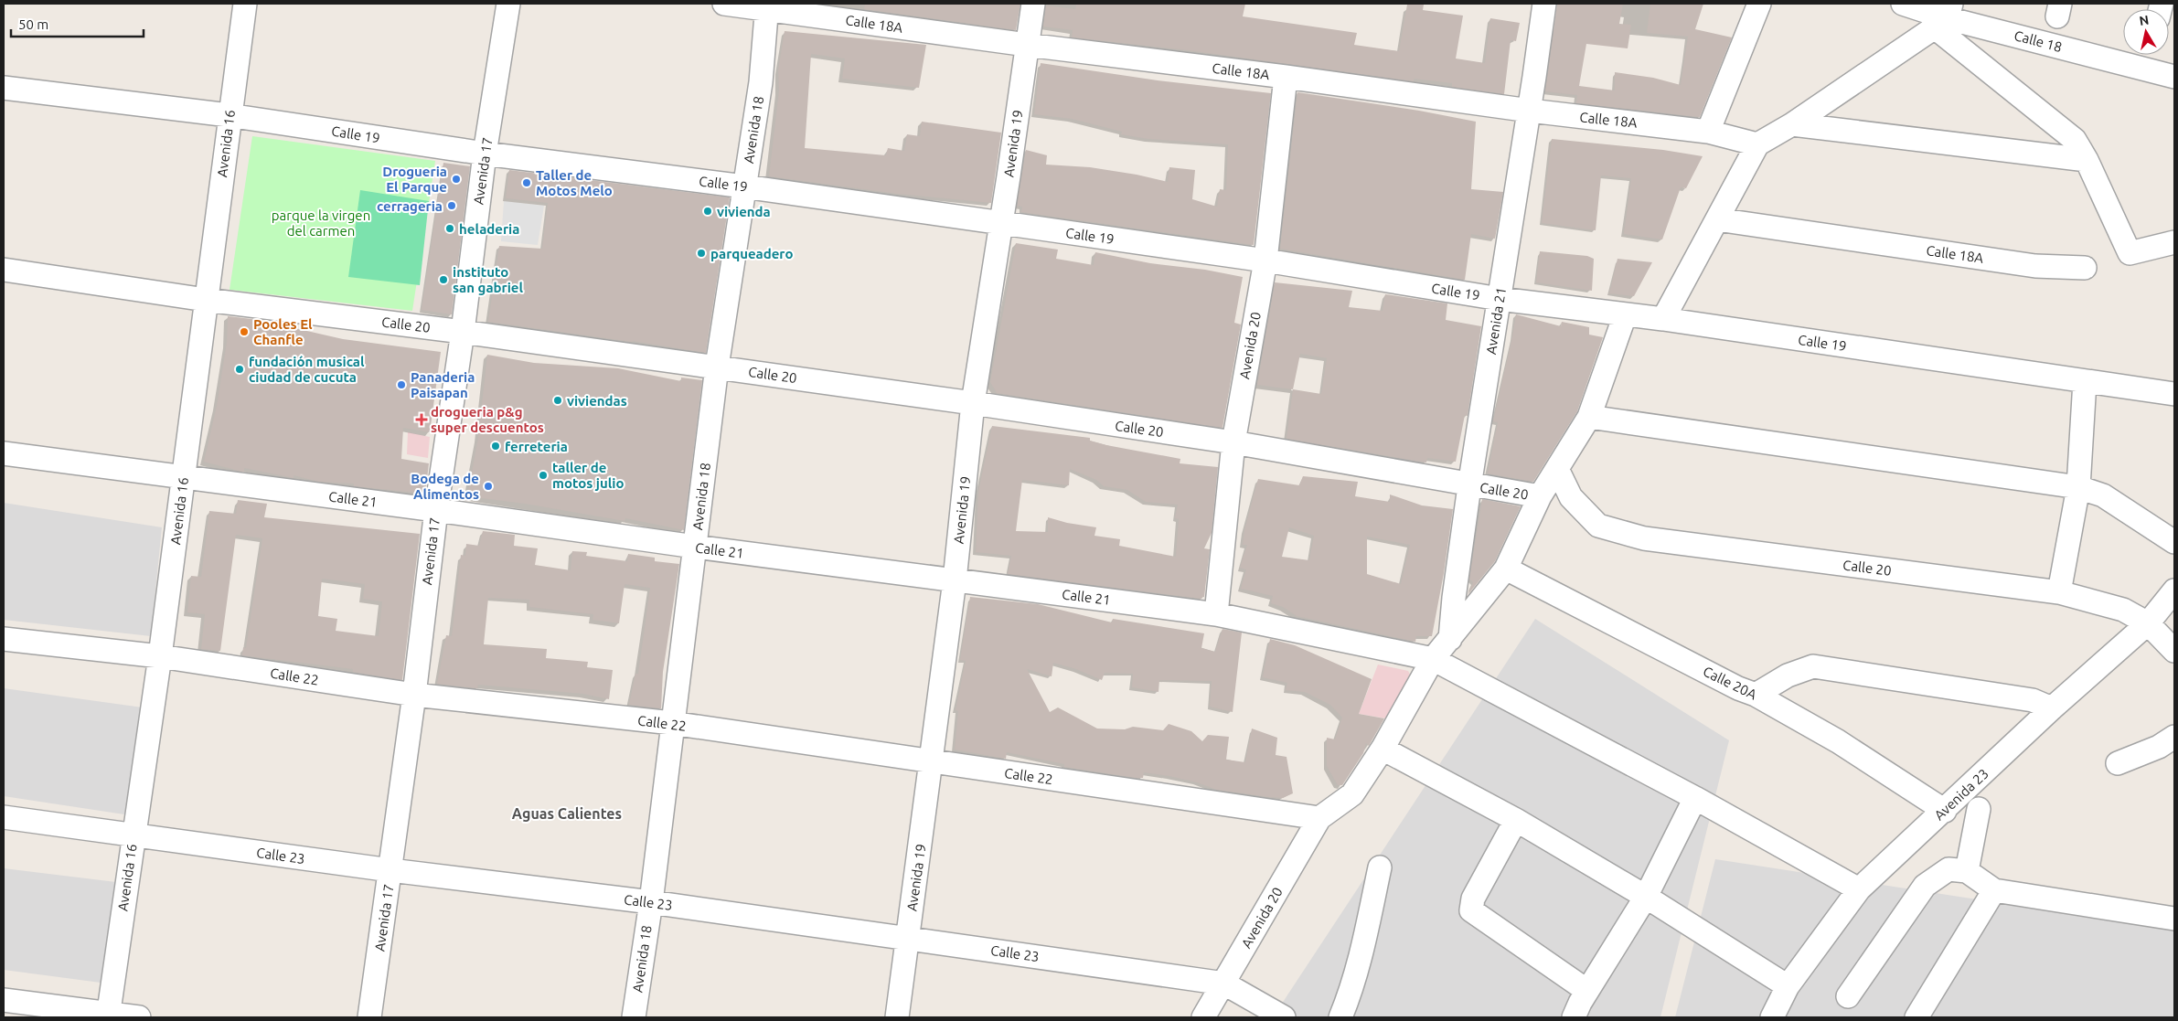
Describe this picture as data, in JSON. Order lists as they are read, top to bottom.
{
  "streets": {
    "street": [
      "Calle 18A",
      "Calle 18",
      "Avenida 18",
      "Calle 19",
      "Avenida 16",
      "Avenida 19",
      "Avenida 17",
      "Avenida 21",
      "Calle 20",
      "Avenida 20",
      "Calle 21",
      "Calle 22",
      "Calle 20A",
      "Avenida 23",
      "Calle 23"
    ]
  },
  "crossings": [
    ["Calle 18A", "Avenida 18"],
    ["Calle 18A", "Avenida 19"],
    ["Calle 18A", "Avenida 21"],
    ["Calle 18A", "Avenida 20"],
    ["Avenida 18", "Calle 19"],
    ["Avenida 18", "Calle 20"],
    ["Avenida 18", "Calle 21"],
    ["Avenida 18", "Calle 22"],
    ["Avenida 18", "Calle 23"],
    ["Calle 19", "Avenida 16"],
    ["Calle 19", "Avenida 19"],
    ["Calle 19", "Avenida 17"],
    ["Calle 19", "Avenida 21"],
    ["Calle 19", "Avenida 20"],
    ["Avenida 16", "Calle 20"],
    ["Avenida 16", "Calle 21"],
    ["Avenida 16", "Calle 22"],
    ["Avenida 16", "Calle 23"],
    ["Avenida 19", "Calle 20"],
    ["Avenida 19", "Calle 21"],
    ["Avenida 19", "Calle 22"],
    ["Avenida 19", "Calle 23"],
    ["Avenida 17", "Calle 20"],
    ["Avenida 17", "Calle 21"],
    ["Avenida 17", "Calle 22"],
    ["Avenida 17", "Calle 23"],
    ["Avenida 21", "Calle 20"],
    ["Calle 20", "Avenida 20"],
    ["Calle 20", "Avenida 23"],
    ["Avenida 20", "Calle 21"],
    ["Avenida 20", "Calle 22"],
    ["Avenida 20", "Calle 23"],
    ["Calle 21", "Avenida 23"],
    ["Calle 20A", "Avenida 23"]
  ],
  "districts": ["Aguas Calientes"],
  "parks": ["parque la virgen del carmen"],
  "places": {
    "other": [
      "Drogueria El Parque",
      "Taller de Motos Melo",
      "cerrageria",
      "vivienda",
      "heladeria",
      "parqueadero",
      "instituto san gabriel",
      "Pooles El Chanfle",
      "fundación musical ciudad de cucuta",
      "Panaderia Paisapan",
      "viviendas",
      "ferreteria",
      "taller de motos julio",
      "Bodega de Alimentos"
    ],
    "health": ["drogueria p&g super descuentos"]
  },
  "scale_bar": "50 m",
  "north": "top"
}
